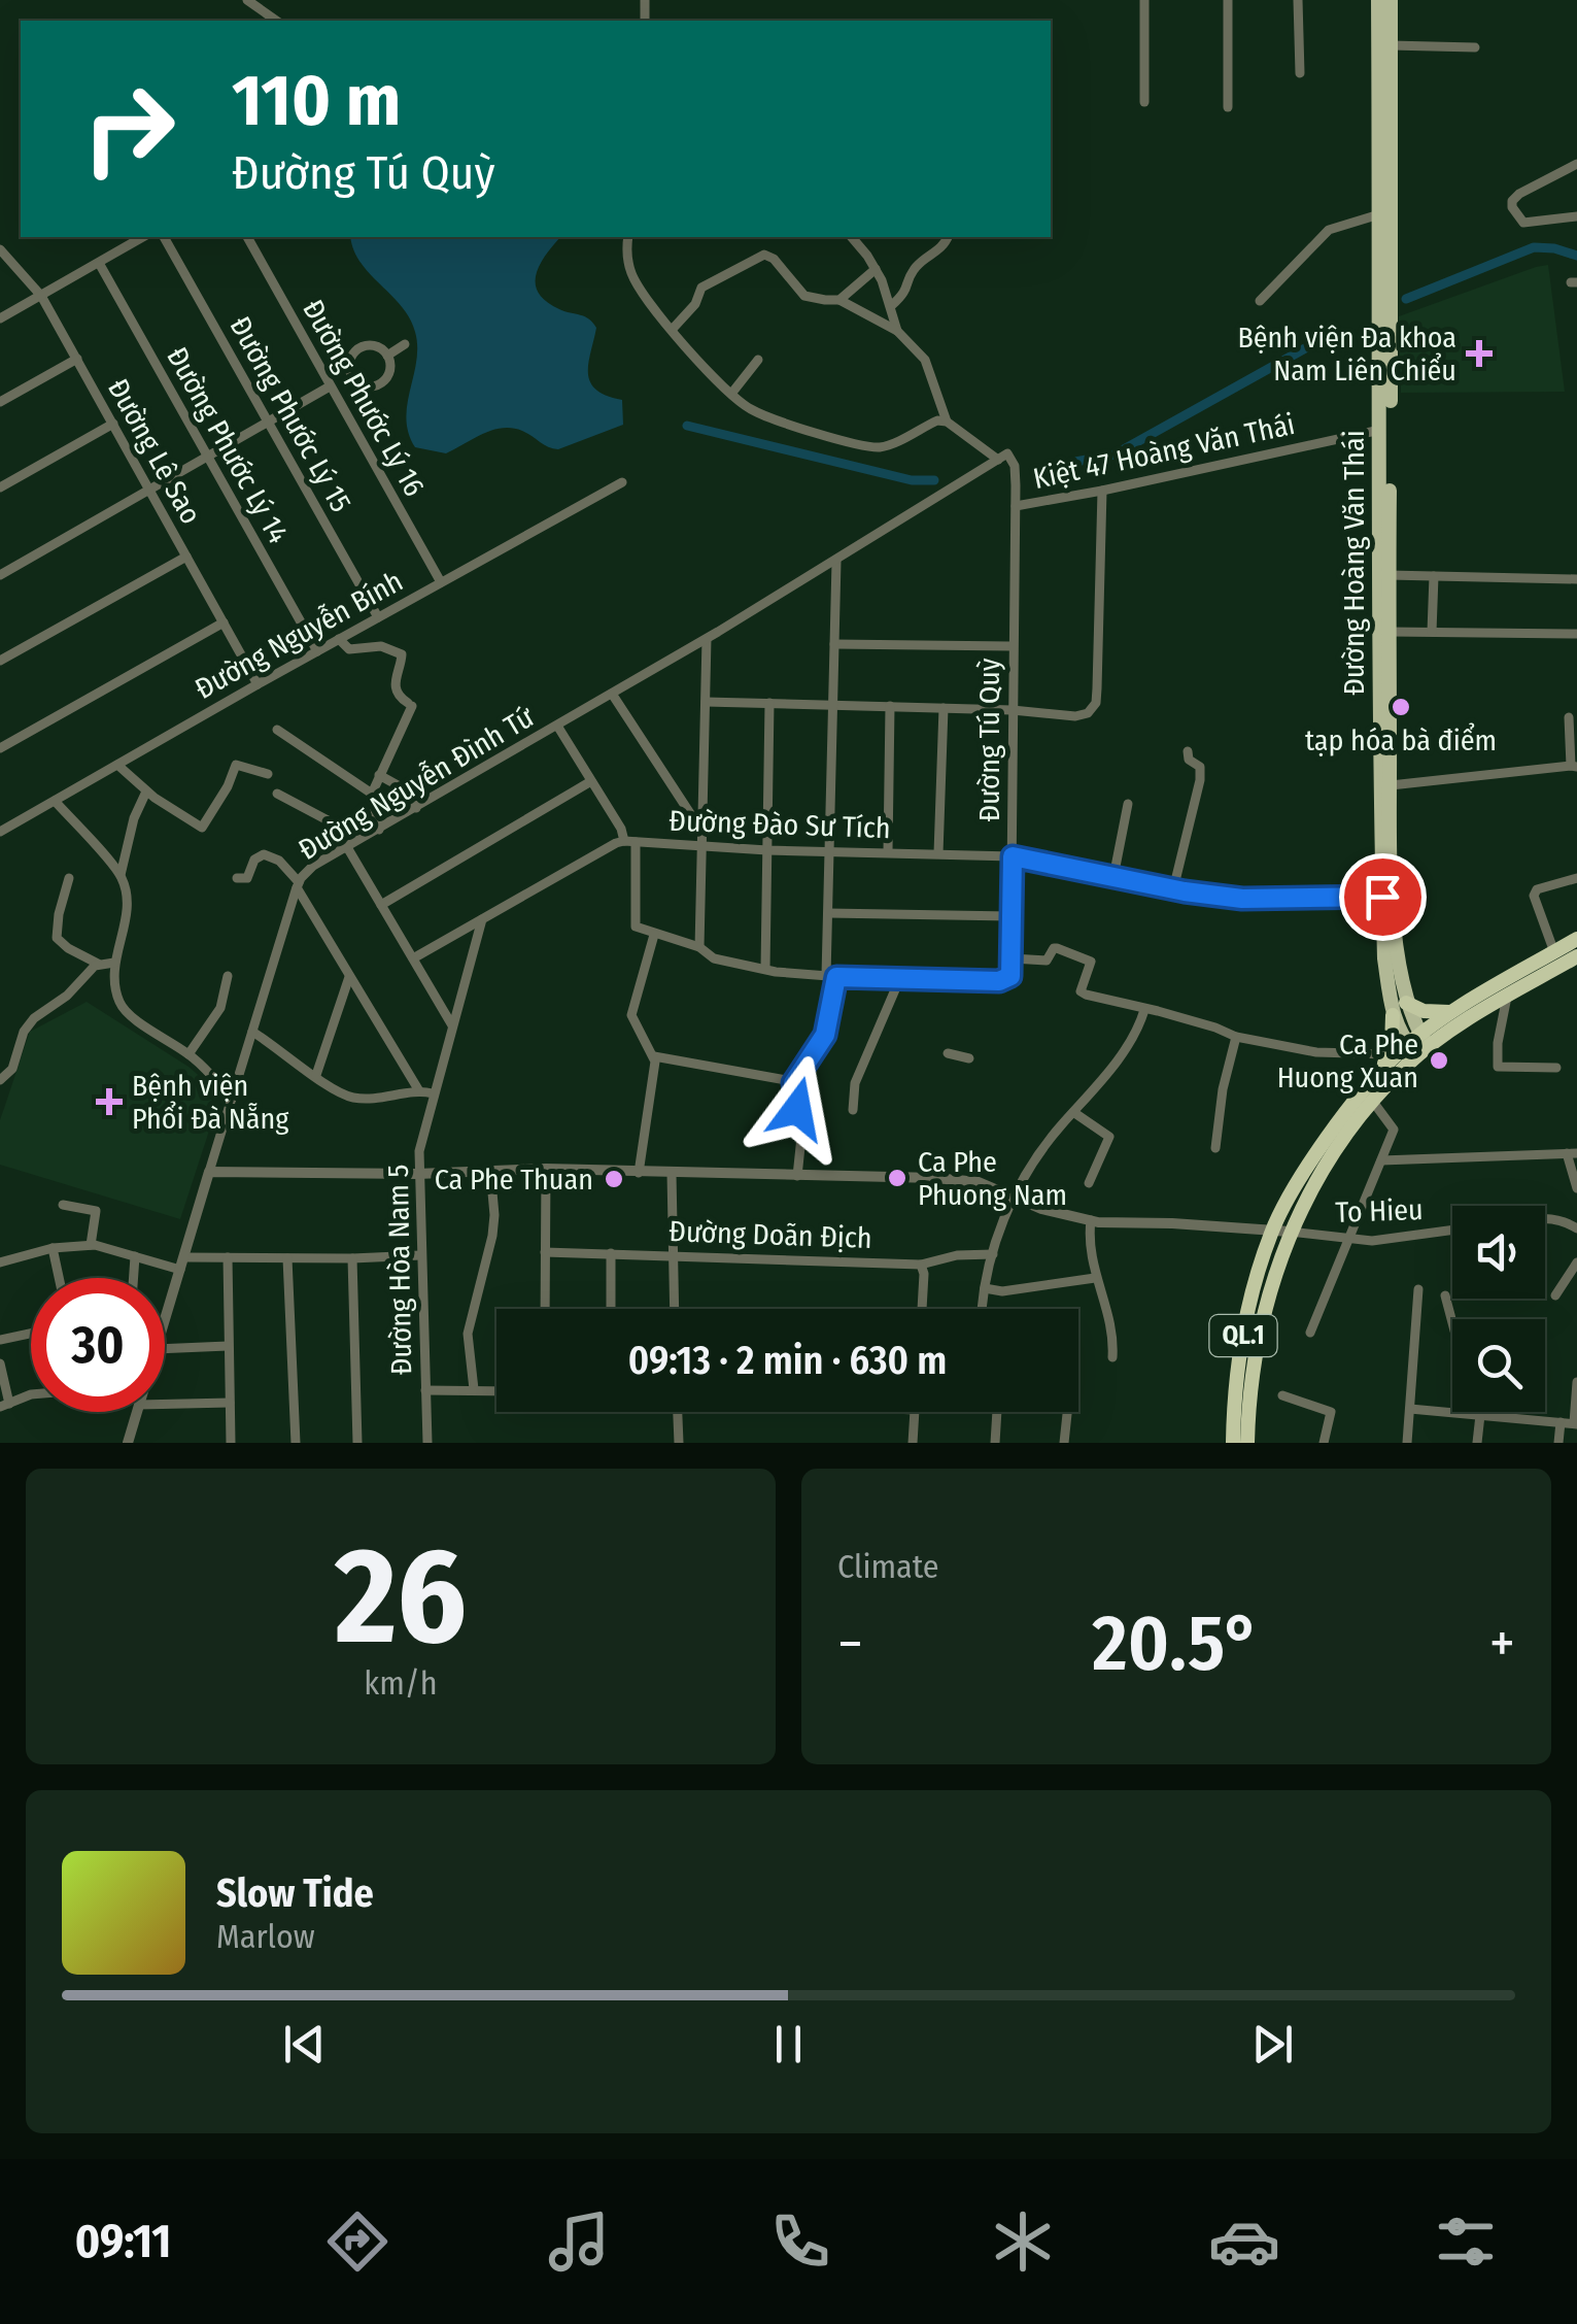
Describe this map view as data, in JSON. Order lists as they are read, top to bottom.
{
  "streets": {
    "highway": ["QL.1"],
    "main road": ["Đường Hoàng Văn Thái"],
    "street": [
      "Đường Phước Lý 16",
      "Đường Phước Lý 15",
      "Đường Phước Lý 14",
      "Đường Lê Sao",
      "Kiệt 47 Hoàng Văn Thái",
      "Đường Nguyễn Bính",
      "Đường Tú Quỳ",
      "Đường Nguyễn Đình Tứ",
      "Đường Đào Sư Tích",
      "To Hieu",
      "Đường Doãn Địch",
      "Đường Hòa Nam 5"
    ]
  },
  "crossings": [
    ["Đường Phước Lý 16", "Đường Nguyễn Bính"],
    ["Đường Phước Lý 15", "Đường Nguyễn Bính"],
    ["Đường Phước Lý 14", "Đường Nguyễn Bính"],
    ["Đường Lê Sao", "Đường Nguyễn Bính"],
    ["Kiệt 47 Hoàng Văn Thái", "Đường Hoàng Văn Thái"],
    ["Kiệt 47 Hoàng Văn Thái", "Đường Tú Quỳ"],
    ["Đường Hoàng Văn Thái", "Đường Đào Sư Tích"],
    ["Đường Hoàng Văn Thái", "QL.1"],
    ["Đường Tú Quỳ", "Đường Nguyễn Đình Tứ"],
    ["Đường Tú Quỳ", "Đường Đào Sư Tích"],
    ["Đường Đào Sư Tích", "Đường Hòa Nam 5"],
    ["To Hieu", "QL.1"]
  ],
  "places": {
    "health": ["Bệnh viện Đa khoa Nam Liên Chiểu", "Bệnh viện Phổi Đà Nẵng"],
    "other": [
      "tạp hóa bà điểm",
      "Ca Phe Huong Xuan",
      "Ca Phe Phuong Nam",
      "Ca Phe Thuan"
    ]
  },
  "page": {
    "turn": ["110 m", "Đường Tú Quỳ"],
    "limit": "30",
    "trip": "09:13 · 2 min · 630 m",
    "tile": [
      ["26", "km/h"],
      "Climate"
    ],
    "heat": ["−", "20.5°", "+"],
    "song": ["Slow Tide", "Marlow"],
    "tabs": "09:11"
  }
}
